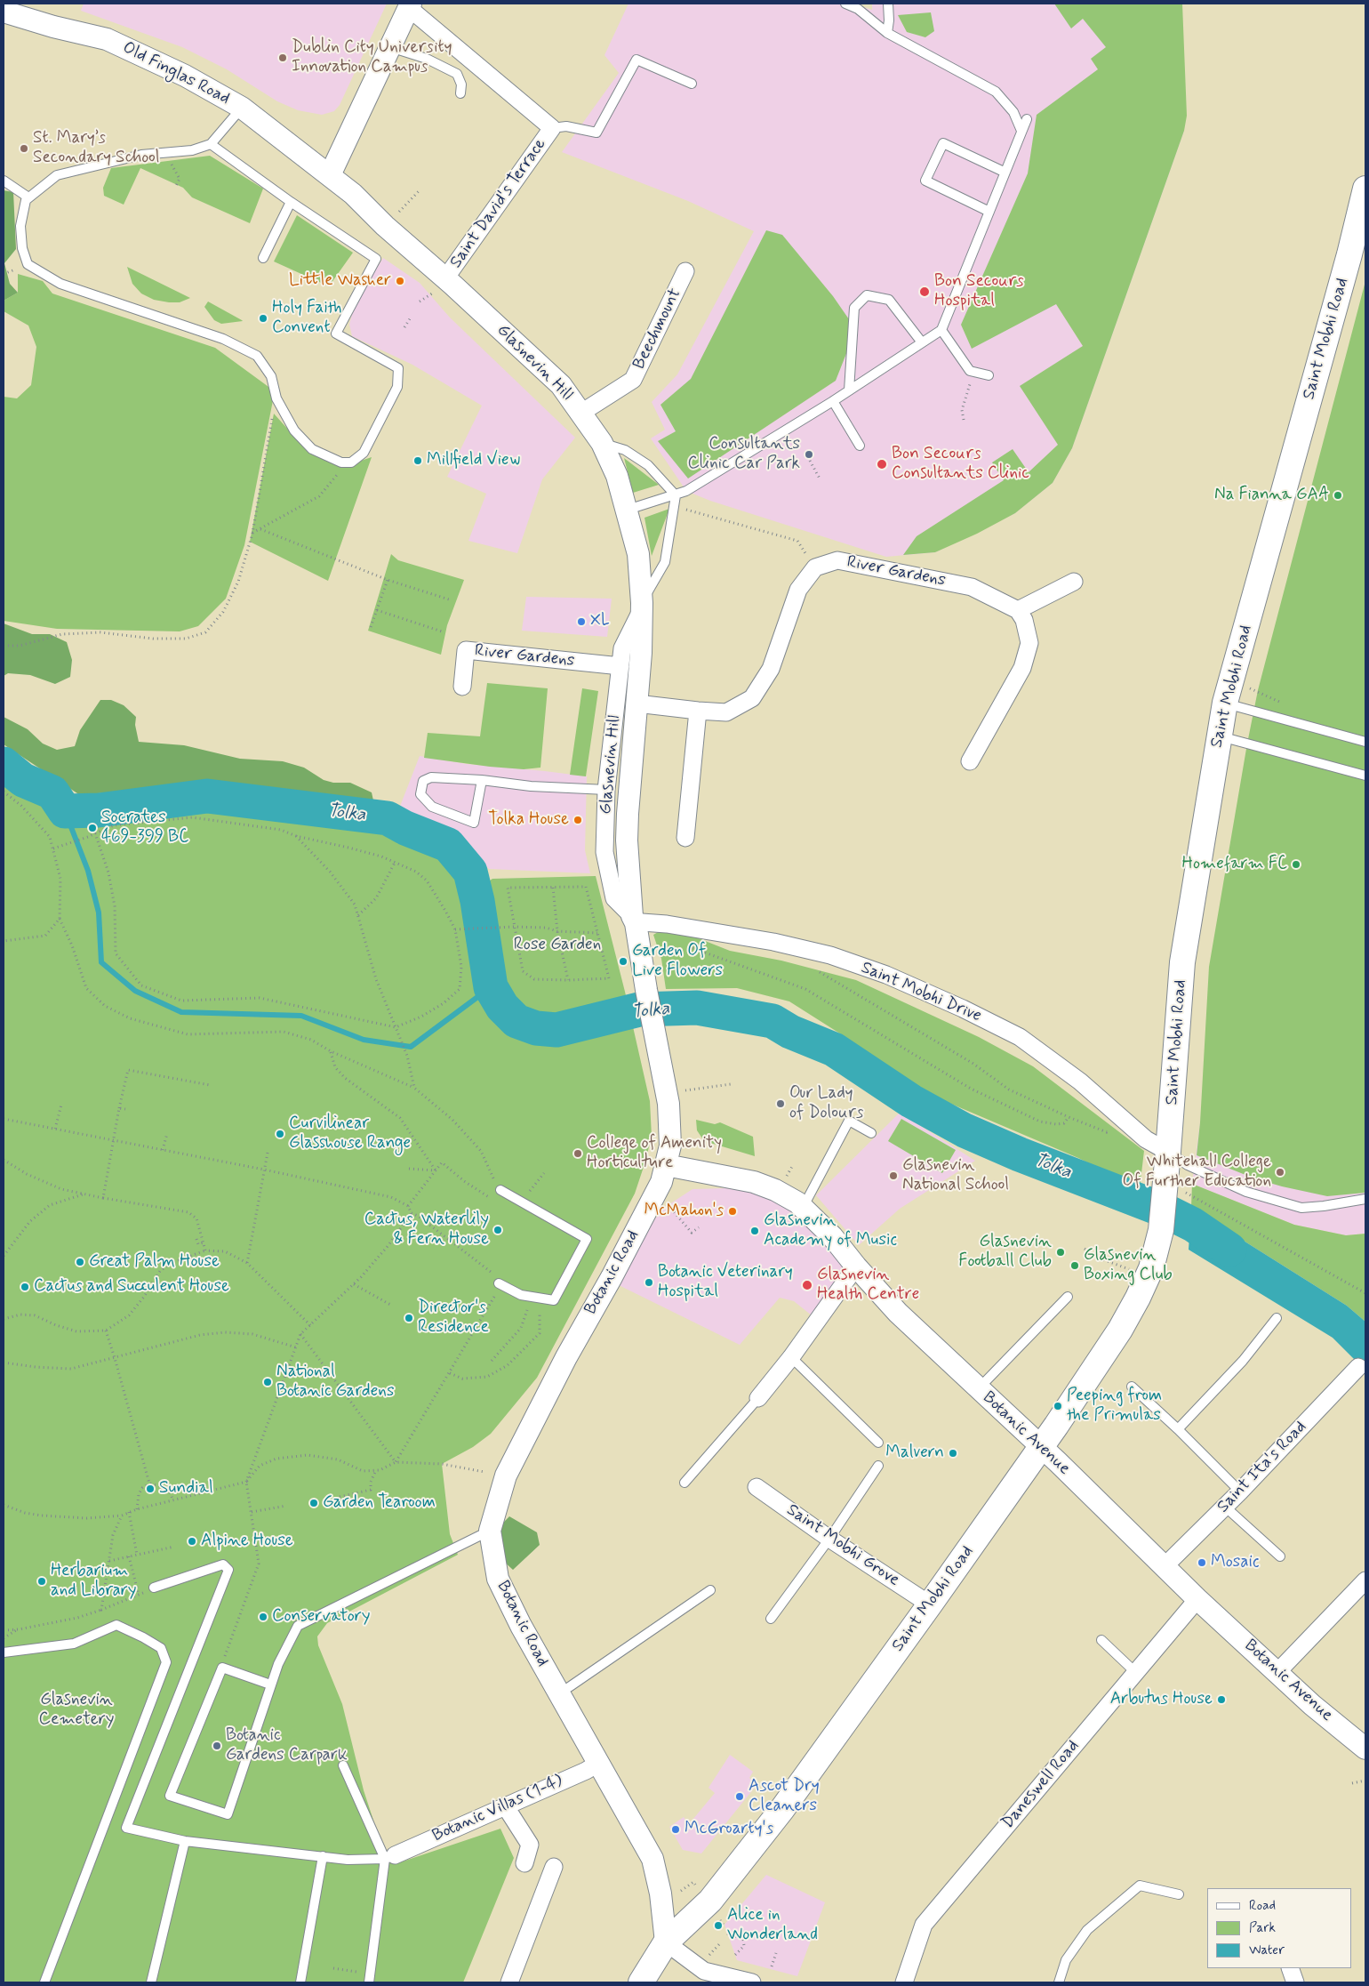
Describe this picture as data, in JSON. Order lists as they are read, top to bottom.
{
  "streets": {
    "main road": ["Saint Mobhi Road"],
    "street": [
      "Old Finglas Road",
      "Saint David's Terrace",
      "Beechmount",
      "Glasnevin Hill",
      "River Gardens",
      "Saint Mobhi Drive",
      "Botanic Road",
      "Botanic Avenue",
      "Saint Ita's Road",
      "Saint Mobhi Grove",
      "Daneswell Road",
      "Botanic Villas (1-4)"
    ]
  },
  "crossings": [
    ["Old Finglas Road", "Glasnevin Hill"],
    ["Saint David's Terrace", "Glasnevin Hill"],
    ["Beechmount", "Glasnevin Hill"],
    ["Saint Mobhi Road", "Saint Mobhi Drive"],
    ["Saint Mobhi Road", "Botanic Road"],
    ["Saint Mobhi Road", "Botanic Avenue"],
    ["Saint Mobhi Road", "Saint Mobhi Grove"],
    ["Glasnevin Hill", "River Gardens"],
    ["Glasnevin Hill", "Saint Mobhi Drive"],
    ["Glasnevin Hill", "Botanic Road"],
    ["Glasnevin Hill", "Botanic Avenue"],
    ["Botanic Road", "Botanic Avenue"],
    ["Botanic Road", "Botanic Villas (1-4)"],
    ["Botanic Avenue", "Saint Ita's Road"],
    ["Botanic Avenue", "Daneswell Road"]
  ],
  "water": ["Tolka"],
  "parks": ["Rose Garden", "Glasnevin Cemetery"],
  "places": [
    "Dublin City University Innovation Campus",
    "St. Mary’s Secondary School",
    "Little Washer",
    "Bon Secours Hospital",
    "Holy Faith Convent",
    "Consultants Clinic Car Park",
    "Millfield View",
    "Bon Secours Consultants Clinic",
    "Na Fianna GAA",
    "XL",
    "Tolka House",
    "Socrates 469-399 BC",
    "Homefarm FC",
    "Garden Of Live Flowers",
    "Our Lady of Dolours",
    "Curvilinear Glasshouse Range",
    "College of Amenity Horticulture",
    "Whitehall College Of Further Education",
    "Glasnevin National School",
    "McMahon's",
    "Cactus, Waterlily & Fern House",
    "Glasnevin Academy of Music",
    "Glasnevin Football Club",
    "Great Palm House",
    "Glasnevin Boxing Club",
    "Botanic Veterinary Hospital",
    "Glasnevin Health Centre",
    "Cactus and Succulent House",
    "Director's Residence",
    "National Botanic Gardens",
    "Peeping from the Primulas",
    "Malvern",
    "Sundial",
    "Garden Tearoom",
    "Alpine House",
    "Mosaic",
    "Herbarium and Library",
    "Conservatory",
    "Arbutus House",
    "Botanic Gardens Carpark",
    "Ascot Dry Cleaners",
    "McGroarty's",
    "Alice in Wonderland"
  ],
  "legend": ["Road", "Park", "Water"]
}
